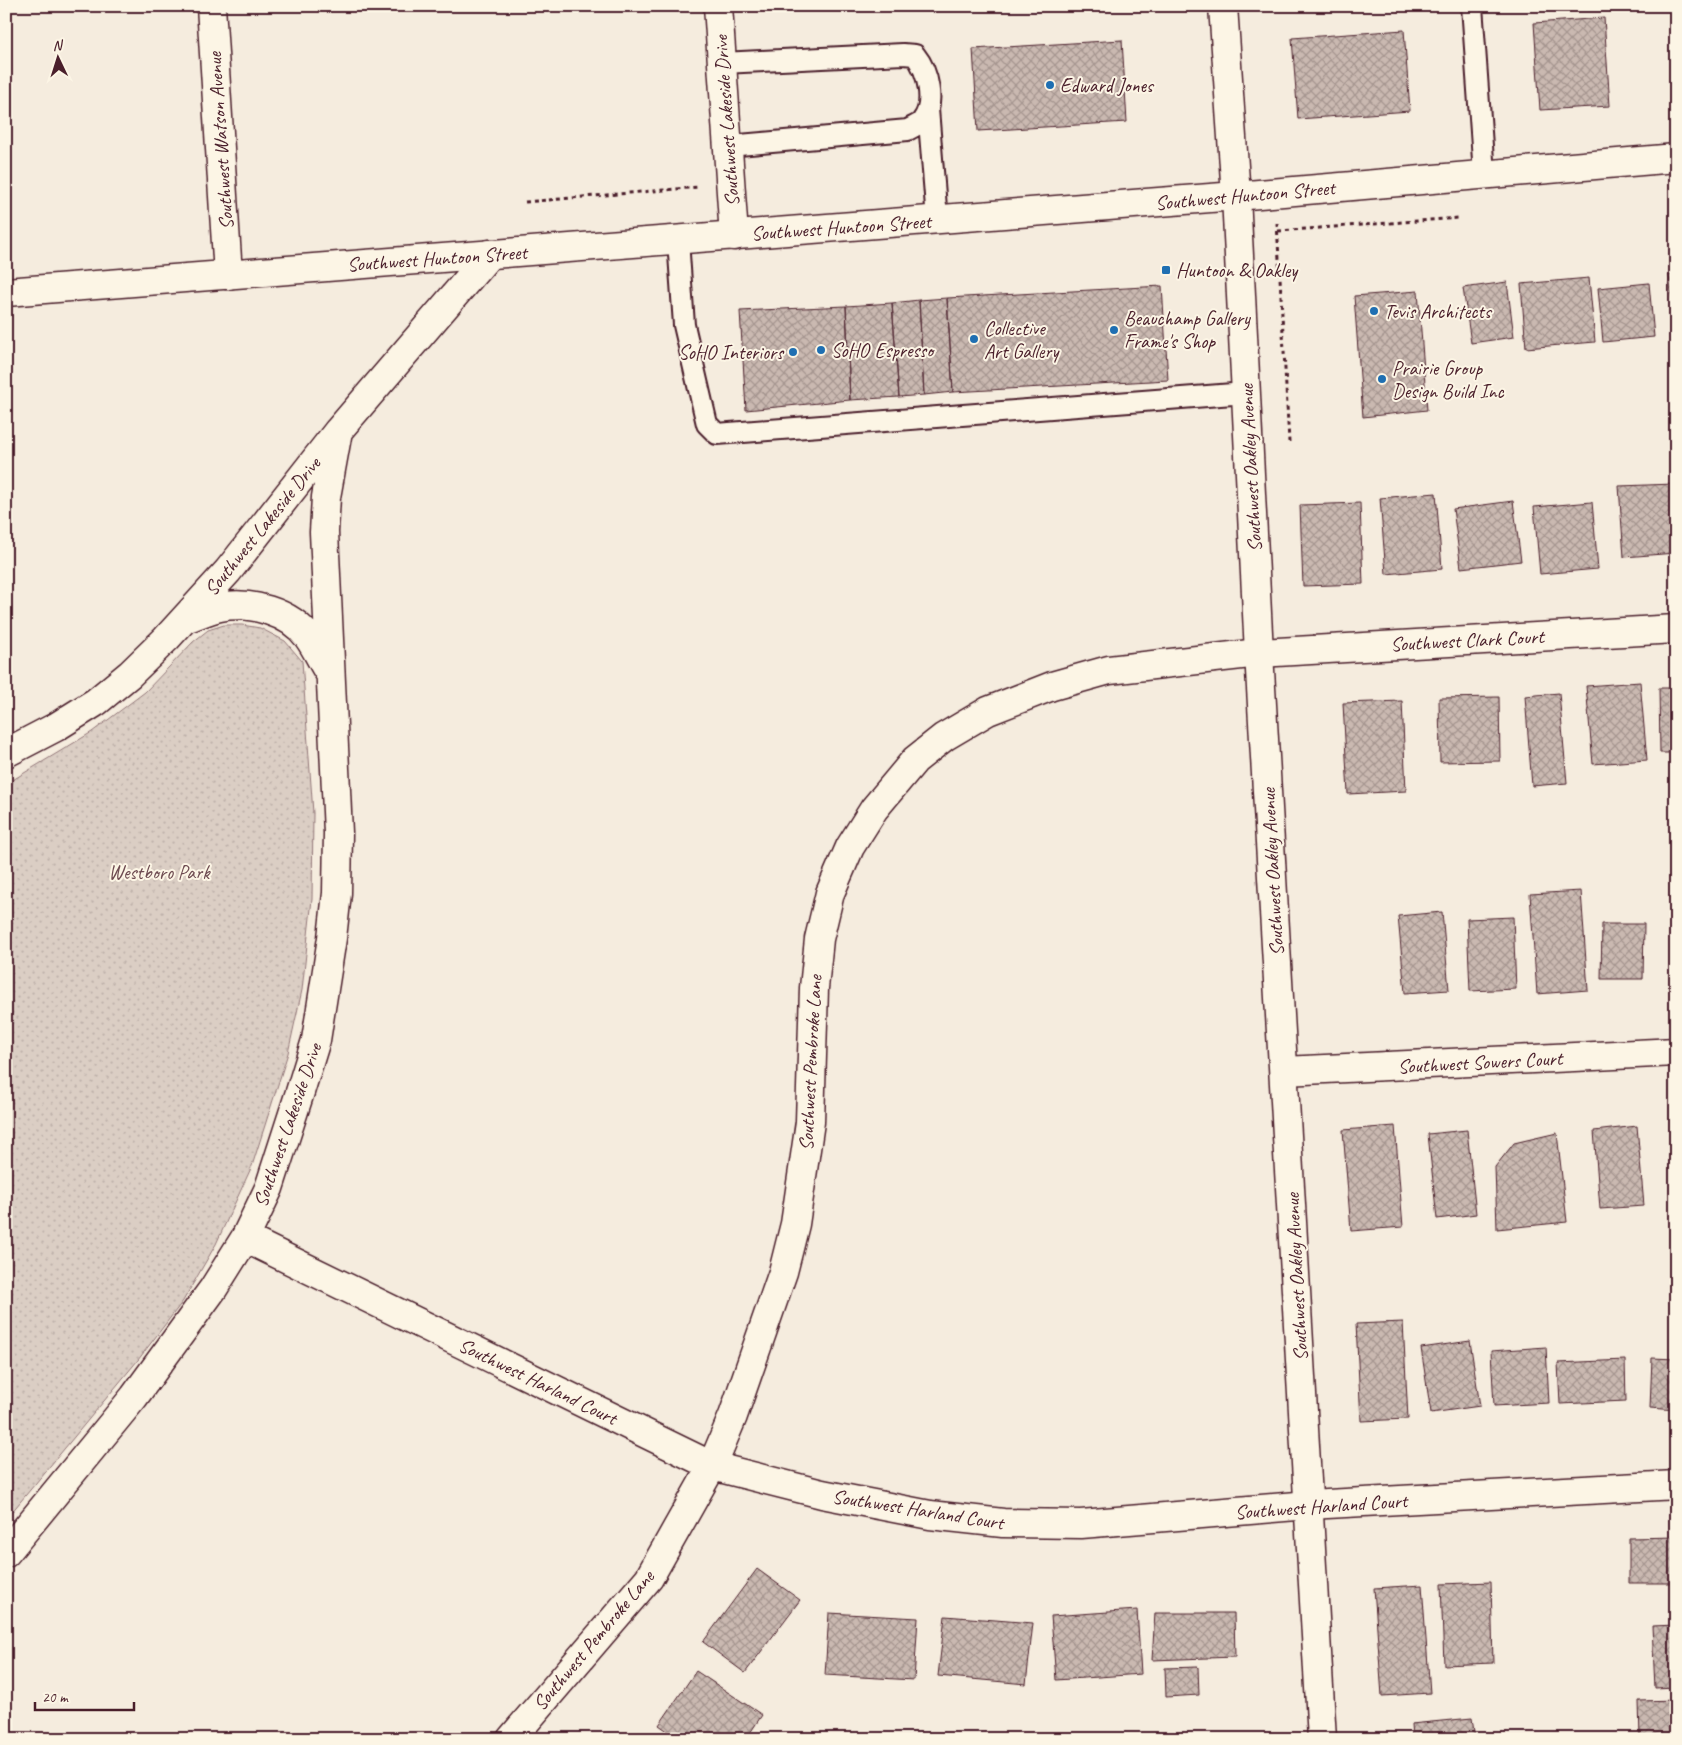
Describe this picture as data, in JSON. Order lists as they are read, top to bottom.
{
  "streets": {
    "street": [
      "Southwest Lakeside Drive",
      "Southwest Watson Avenue",
      "Southwest Huntoon Street",
      "Southwest Oakley Avenue",
      "Southwest Clark Court",
      "Southwest Sowers Court",
      "Southwest Pembroke Lane",
      "Southwest Harland Court"
    ]
  },
  "crossings": [
    ["Southwest Lakeside Drive", "Southwest Huntoon Street"],
    ["Southwest Lakeside Drive", "Southwest Harland Court"],
    ["Southwest Watson Avenue", "Southwest Huntoon Street"],
    ["Southwest Huntoon Street", "Southwest Oakley Avenue"],
    ["Southwest Oakley Avenue", "Southwest Clark Court"],
    ["Southwest Oakley Avenue", "Southwest Sowers Court"],
    ["Southwest Oakley Avenue", "Southwest Pembroke Lane"],
    ["Southwest Oakley Avenue", "Southwest Harland Court"],
    ["Southwest Clark Court", "Southwest Pembroke Lane"],
    ["Southwest Pembroke Lane", "Southwest Harland Court"]
  ],
  "parks": ["Westboro Park"],
  "places": {
    "other": [
      "Edward Jones",
      "Tevis Architects",
      "Beauchamp Gallery Frame's Shop",
      "Collective Art Gallery",
      "SoHO Espresso",
      "SoHO Interiors",
      "Prairie Group Design Build Inc"
    ],
    "transit": ["Huntoon & Oakley"]
  },
  "scale_bar": "20 m",
  "north": "top"
}
